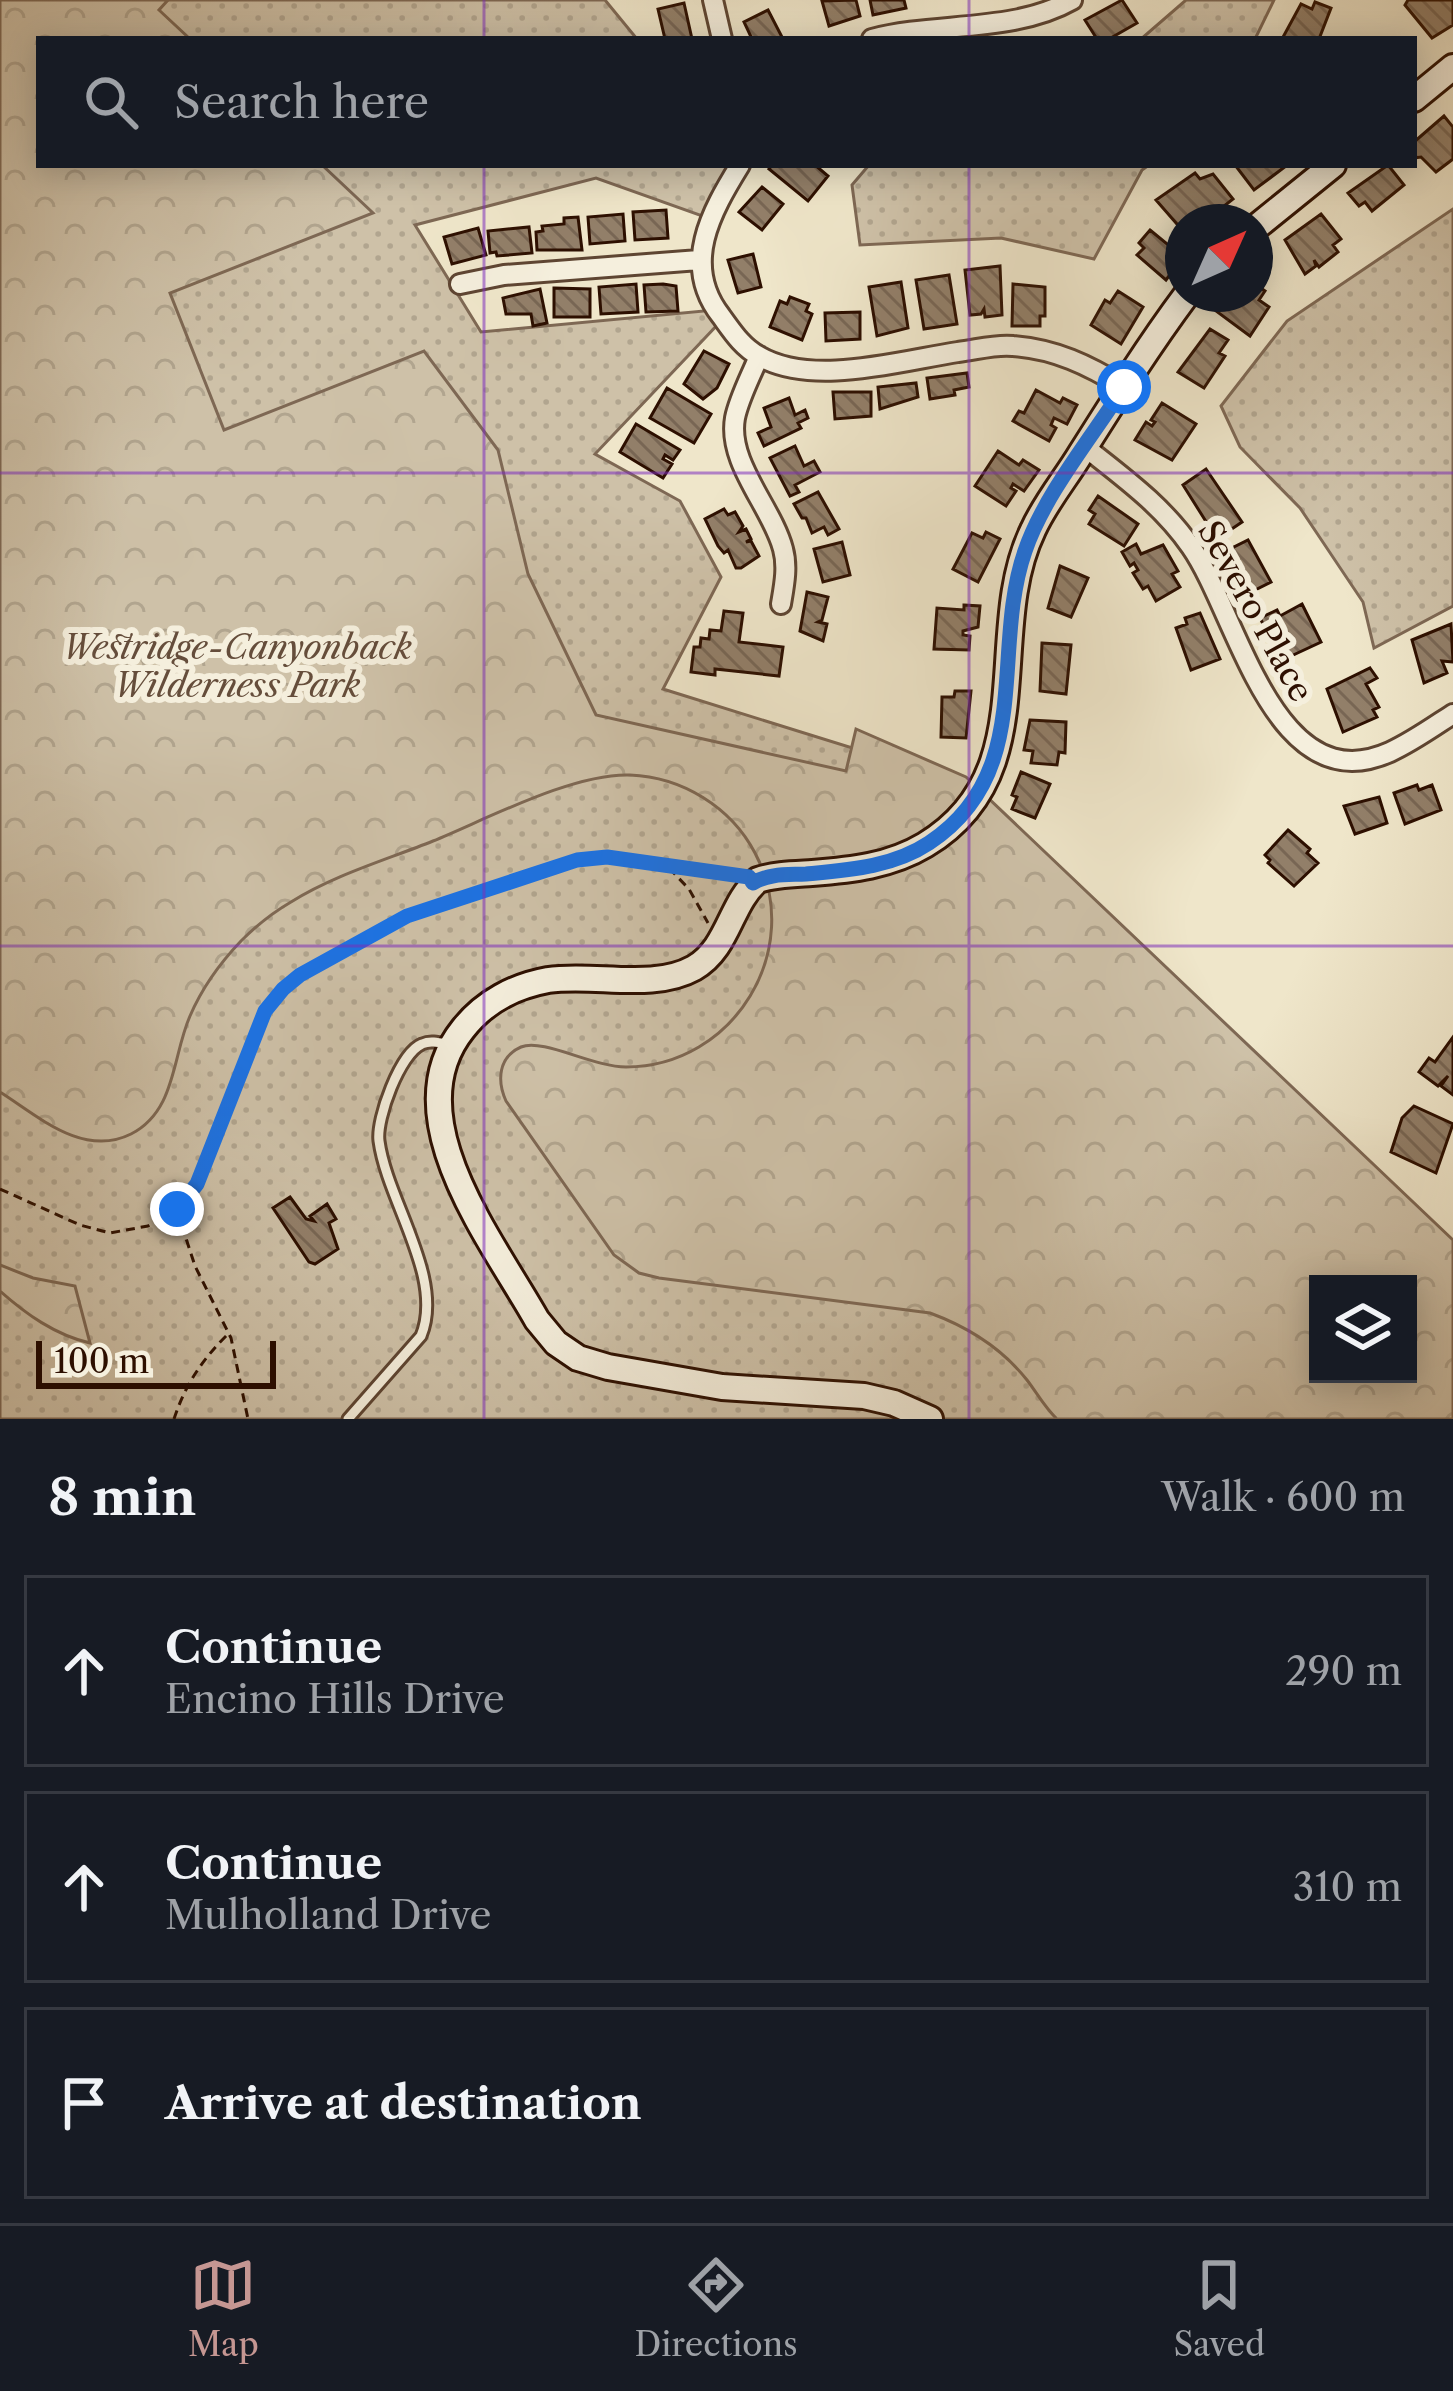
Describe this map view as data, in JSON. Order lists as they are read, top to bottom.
{
  "streets": {
    "street": ["Severo Place"]
  },
  "parks": ["Westridge-Canyonback Wilderness Park"],
  "scale_bar": "100 m",
  "north": "top right",
  "page": {
    "search": "Search here",
    "scale": "100 m",
    "heading": ["8 min", "Walk · 600 m"],
    "list": [
      ["Continue", "Encino Hills Drive", "290 m"],
      ["Continue", "Mulholland Drive", "310 m"],
      "Arrive at destination"
    ],
    "nav": ["Map", "Directions", "Saved"]
  }
}
